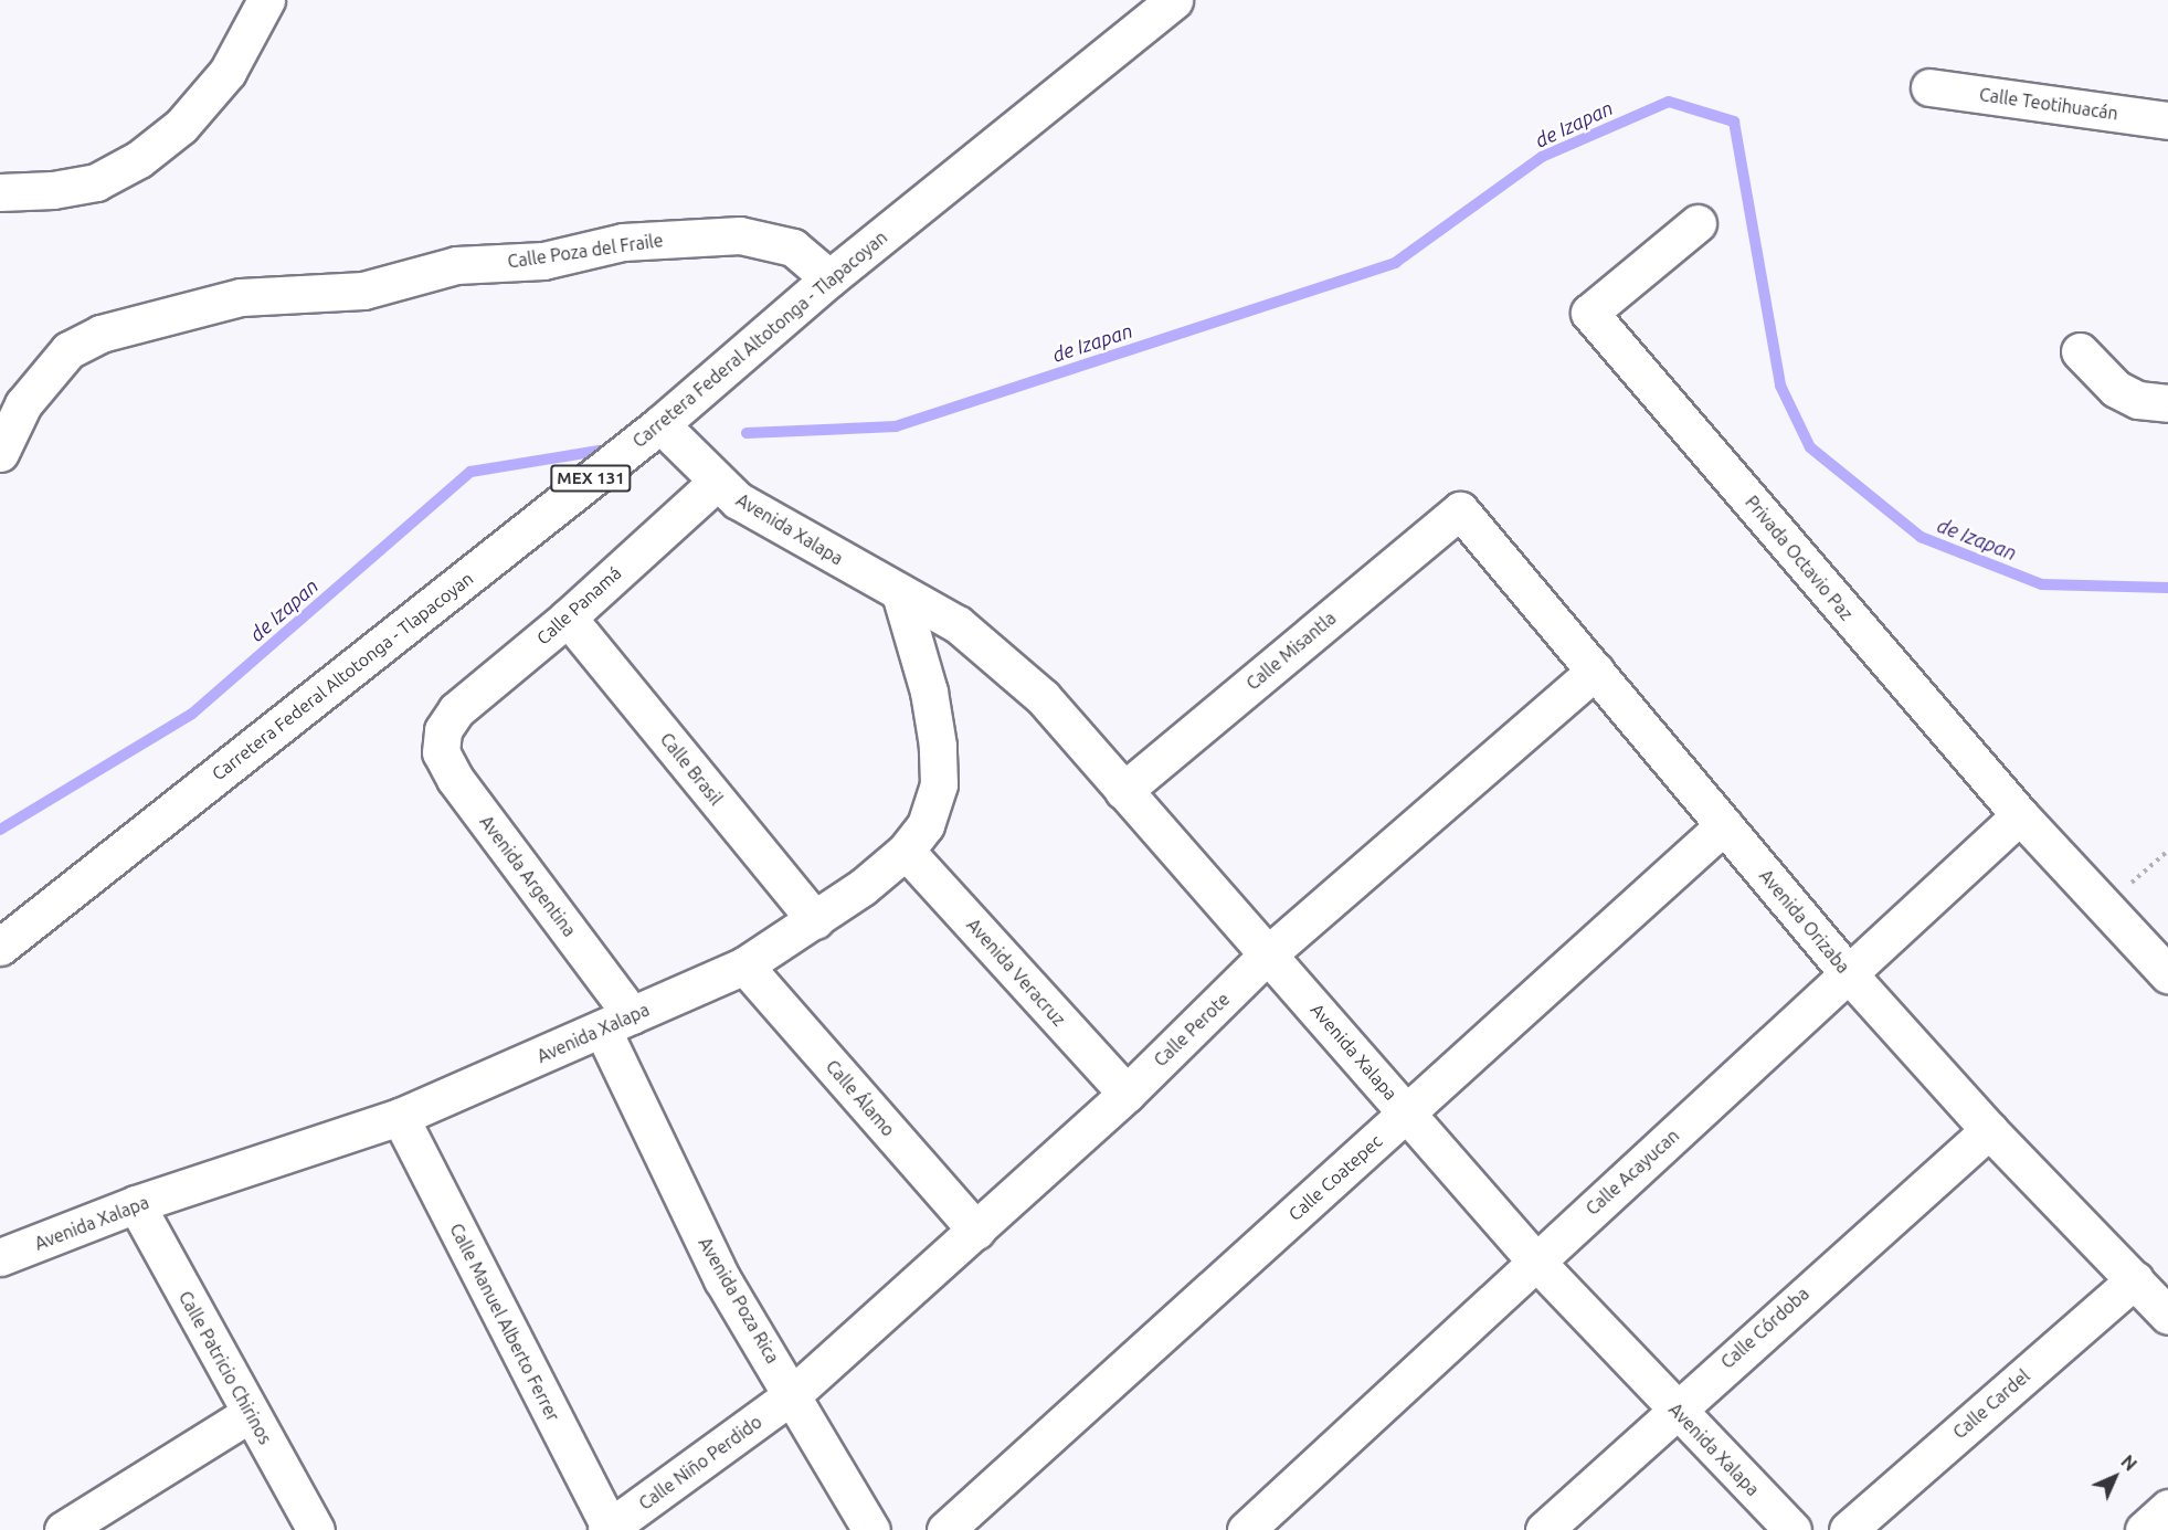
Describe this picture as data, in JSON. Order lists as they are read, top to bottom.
{
  "streets": {
    "street": [
      "Calle Teotihuacán",
      "Calle Poza del Fraile",
      "Carretera Federal Altotonga - Tlapacoyan",
      "MEX 131",
      "Avenida Xalapa",
      "Privada Octavio Paz",
      "Calle Panamá",
      "Calle Misantla",
      "Calle Brasil",
      "Avenida Argentina",
      "Avenida Orizaba",
      "Avenida Veracruz",
      "Calle Perote",
      "Calle Álamo",
      "Calle Acayucan",
      "Calle Coatepec",
      "Avenida Poza Rica",
      "Calle Manuel Alberto Ferrer",
      "Calle Córdoba",
      "Calle Patricio Chirinos",
      "Calle Cardel",
      "Calle Niño Perdido"
    ]
  },
  "crossings": [
    ["Calle Poza del Fraile", "Carretera Federal Altotonga - Tlapacoyan"],
    ["Carretera Federal Altotonga - Tlapacoyan", "Avenida Xalapa"],
    ["Avenida Xalapa", "Calle Panamá"],
    ["Avenida Xalapa", "Calle Misantla"],
    ["Avenida Xalapa", "Calle Brasil"],
    ["Avenida Xalapa", "Avenida Argentina"],
    ["Avenida Xalapa", "Avenida Veracruz"],
    ["Avenida Xalapa", "Calle Perote"],
    ["Avenida Xalapa", "Calle Álamo"],
    ["Avenida Xalapa", "Calle Acayucan"],
    ["Avenida Xalapa", "Calle Coatepec"],
    ["Avenida Xalapa", "Avenida Poza Rica"],
    ["Avenida Xalapa", "Calle Manuel Alberto Ferrer"],
    ["Avenida Xalapa", "Calle Córdoba"],
    ["Avenida Xalapa", "Calle Patricio Chirinos"],
    ["Privada Octavio Paz", "Calle Acayucan"],
    ["Calle Panamá", "Calle Brasil"],
    ["Calle Panamá", "Avenida Argentina"],
    ["Calle Misantla", "Avenida Orizaba"],
    ["Avenida Argentina", "Avenida Poza Rica"],
    ["Avenida Orizaba", "Calle Perote"],
    ["Avenida Orizaba", "Calle Acayucan"],
    ["Avenida Orizaba", "Calle Coatepec"],
    ["Avenida Orizaba", "Calle Córdoba"],
    ["Avenida Orizaba", "Calle Cardel"],
    ["Avenida Veracruz", "Calle Perote"],
    ["Calle Perote", "Calle Álamo"],
    ["Calle Perote", "Avenida Poza Rica"],
    ["Calle Perote", "Calle Niño Perdido"],
    ["Avenida Poza Rica", "Calle Niño Perdido"],
    ["Calle Manuel Alberto Ferrer", "Calle Niño Perdido"]
  ],
  "water": ["de Izapan"],
  "north": "top right"
}
